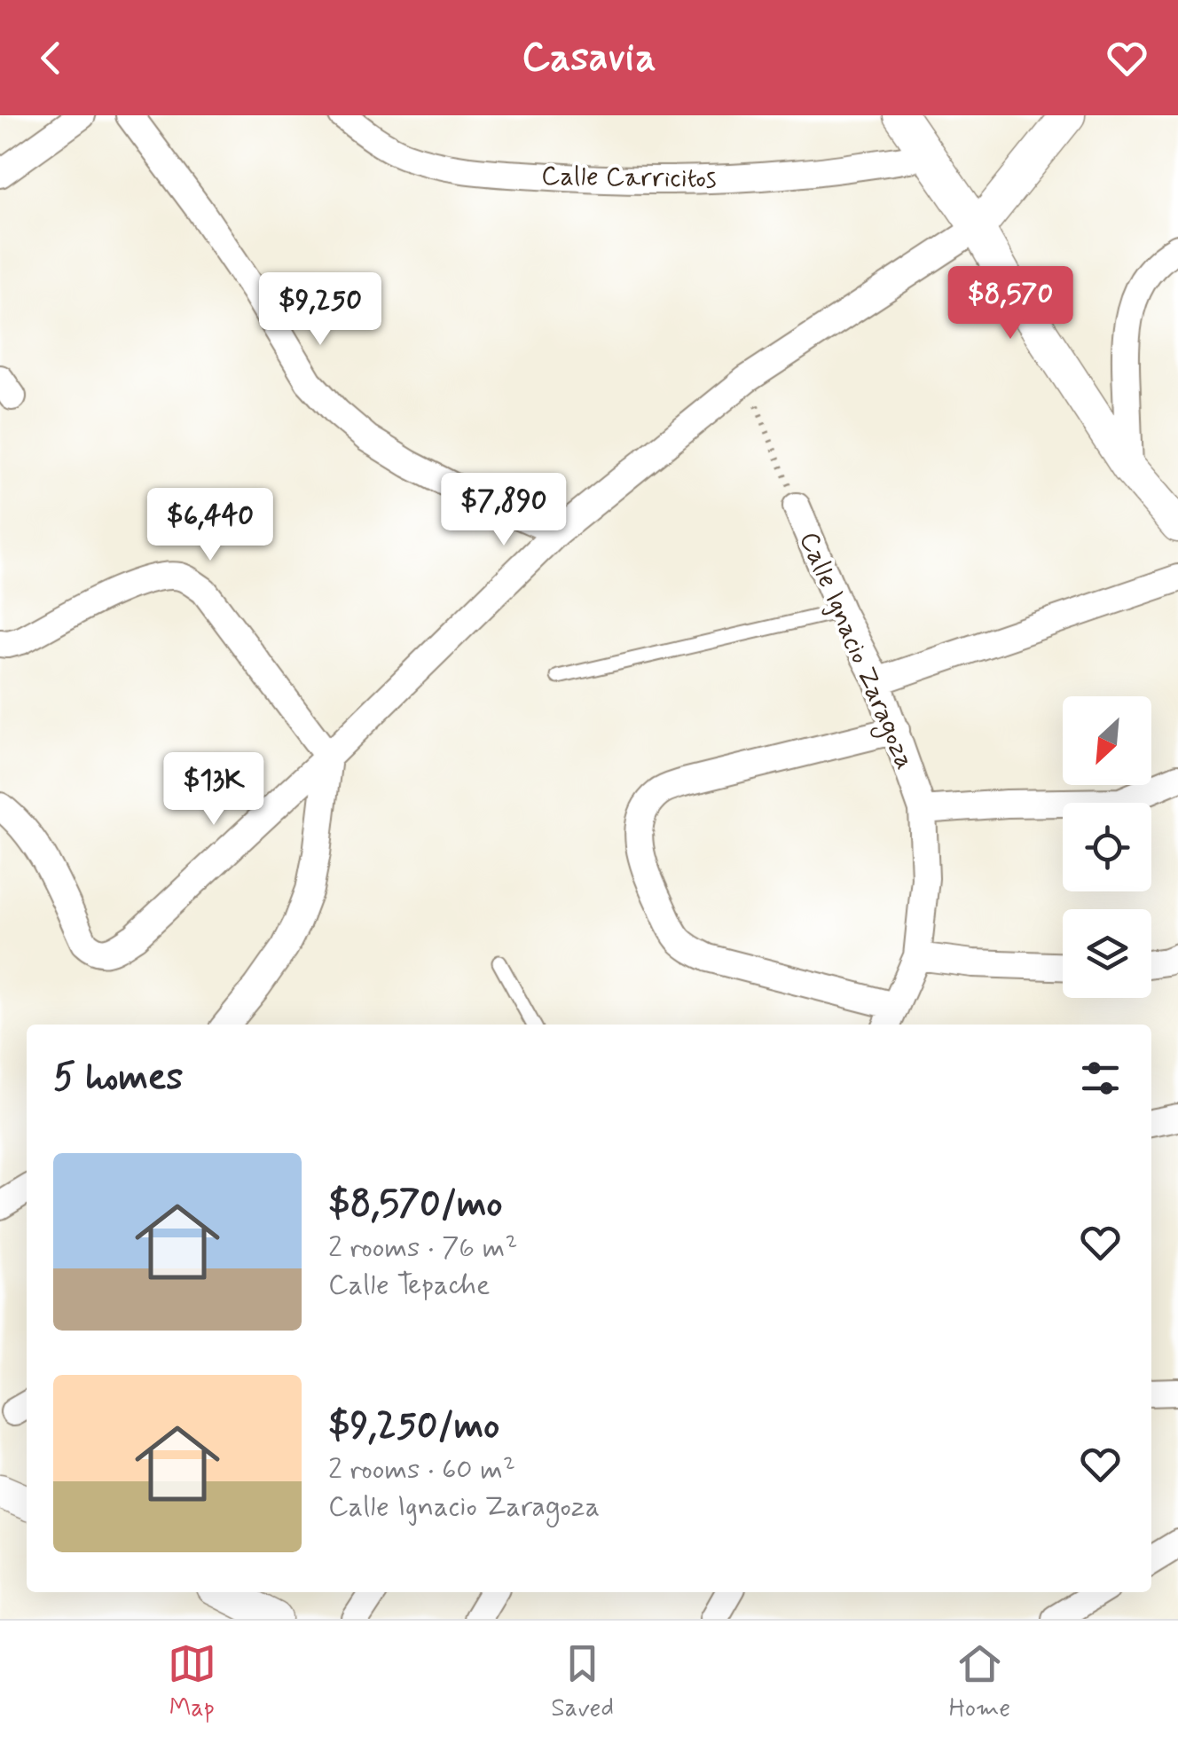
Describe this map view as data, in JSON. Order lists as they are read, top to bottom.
{
  "streets": {
    "street": ["Calle Carricitos", "Calle Ignacio Zaragoza"]
  },
  "north": "bottom left",
  "page": {
    "header": "Casavia",
    "price": [
      "$8,570",
      "$9,250",
      "$7,890",
      "$6,440",
      "$13K"
    ],
    "heading": "5 homes",
    "list": [
      {
        "name": "$8,570/mo",
        "note": "2 rooms · 76 m² · Calle Tepache"
      },
      {
        "name": "$9,250/mo",
        "note": "2 rooms · 60 m² · Calle Ignacio Zaragoza"
      }
    ],
    "tabs": ["Map", "Saved", "Home"]
  }
}
